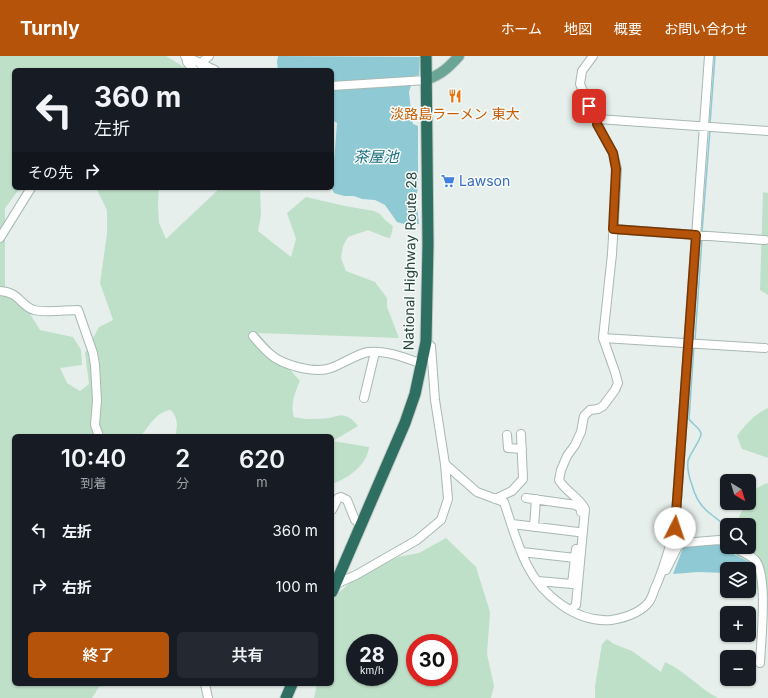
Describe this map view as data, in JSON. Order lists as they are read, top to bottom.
{
  "streets": {
    "highway": ["National Highway Route 28"]
  },
  "water": ["茶屋池"],
  "places": {
    "restaurant": ["淡路島ラーメン 東大"],
    "supermarket": ["Lawson"]
  },
  "north": "bottom right",
  "page": {
    "header": "Turnly",
    "nav": [
      "ホーム",
      "地図",
      "概要",
      "お問い合わせ"
    ],
    "turn": ["360 m", "左折"],
    "then": "その先",
    "eta": [
      "10:40",
      "到着",
      "2",
      "分",
      "620",
      "m"
    ],
    "map_buttons": ["+", "−"],
    "list": [
      {
        "name": "左折",
        "value": "360 m"
      },
      {
        "name": "右折",
        "value": "100 m"
      }
    ],
    "buttons": ["終了", "共有"],
    "speed": "28 km/h",
    "limit": "30"
  }
}
